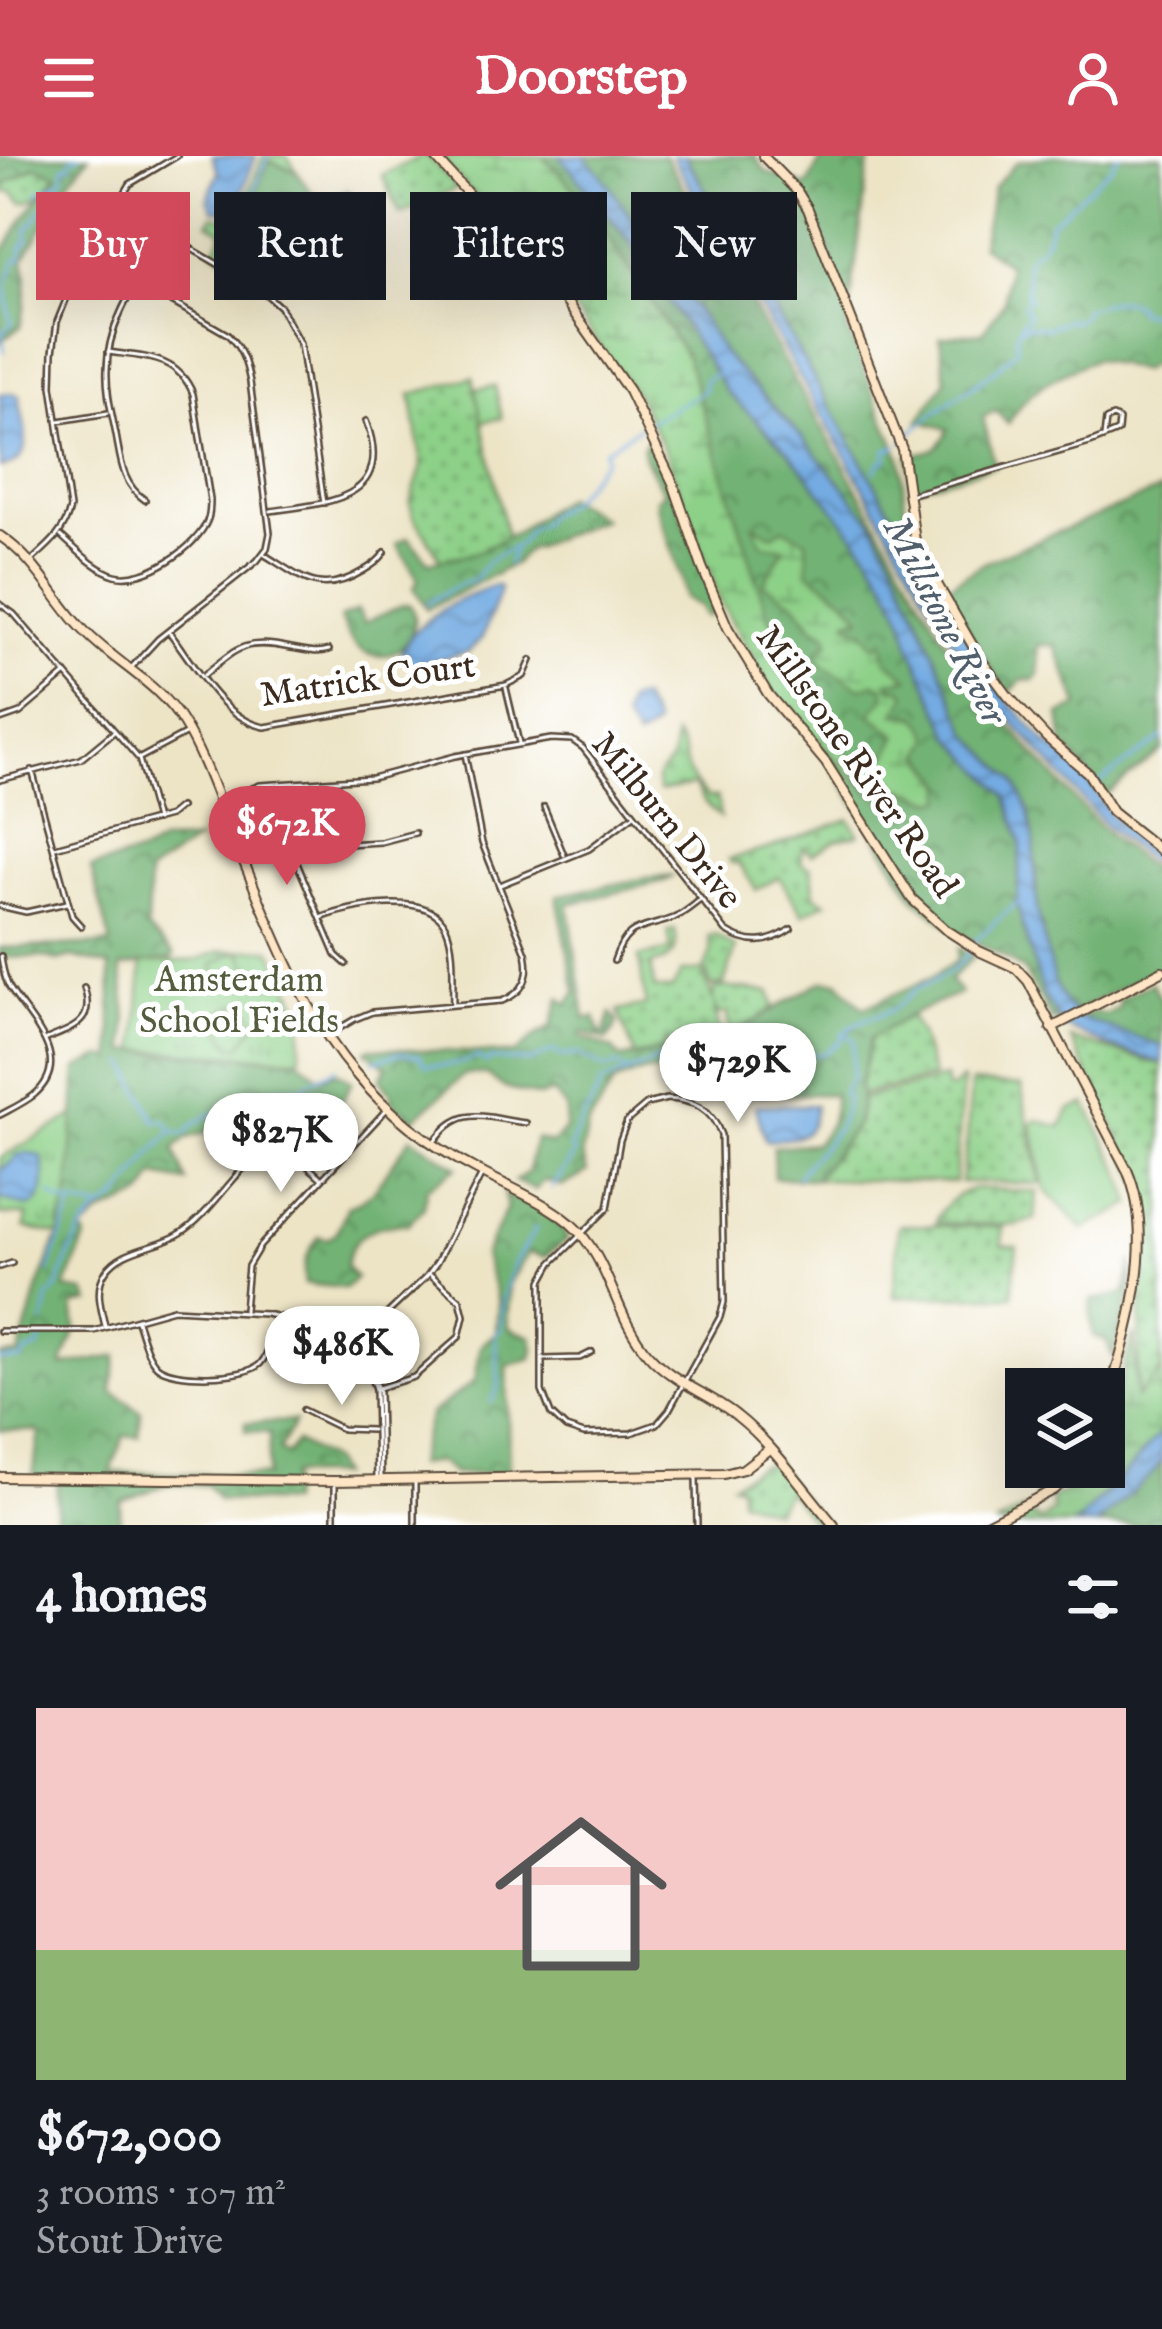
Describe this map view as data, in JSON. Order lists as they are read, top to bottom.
{
  "streets": {
    "street": ["Matrick Court", "Millstone River Road", "Milburn Drive"]
  },
  "water": ["Millstone River"],
  "parks": ["Amsterdam School Fields"],
  "page": {
    "header": "Doorstep",
    "chip": [
      "Buy",
      "Rent",
      "Filters",
      "New"
    ],
    "price": [
      "$672K",
      "$729K",
      "$827K",
      "$486K"
    ],
    "heading": "4 homes",
    "list": [
      {
        "name": "$672,000",
        "note": "3 rooms · 107 m² · Stout Drive"
      }
    ]
  }
}
